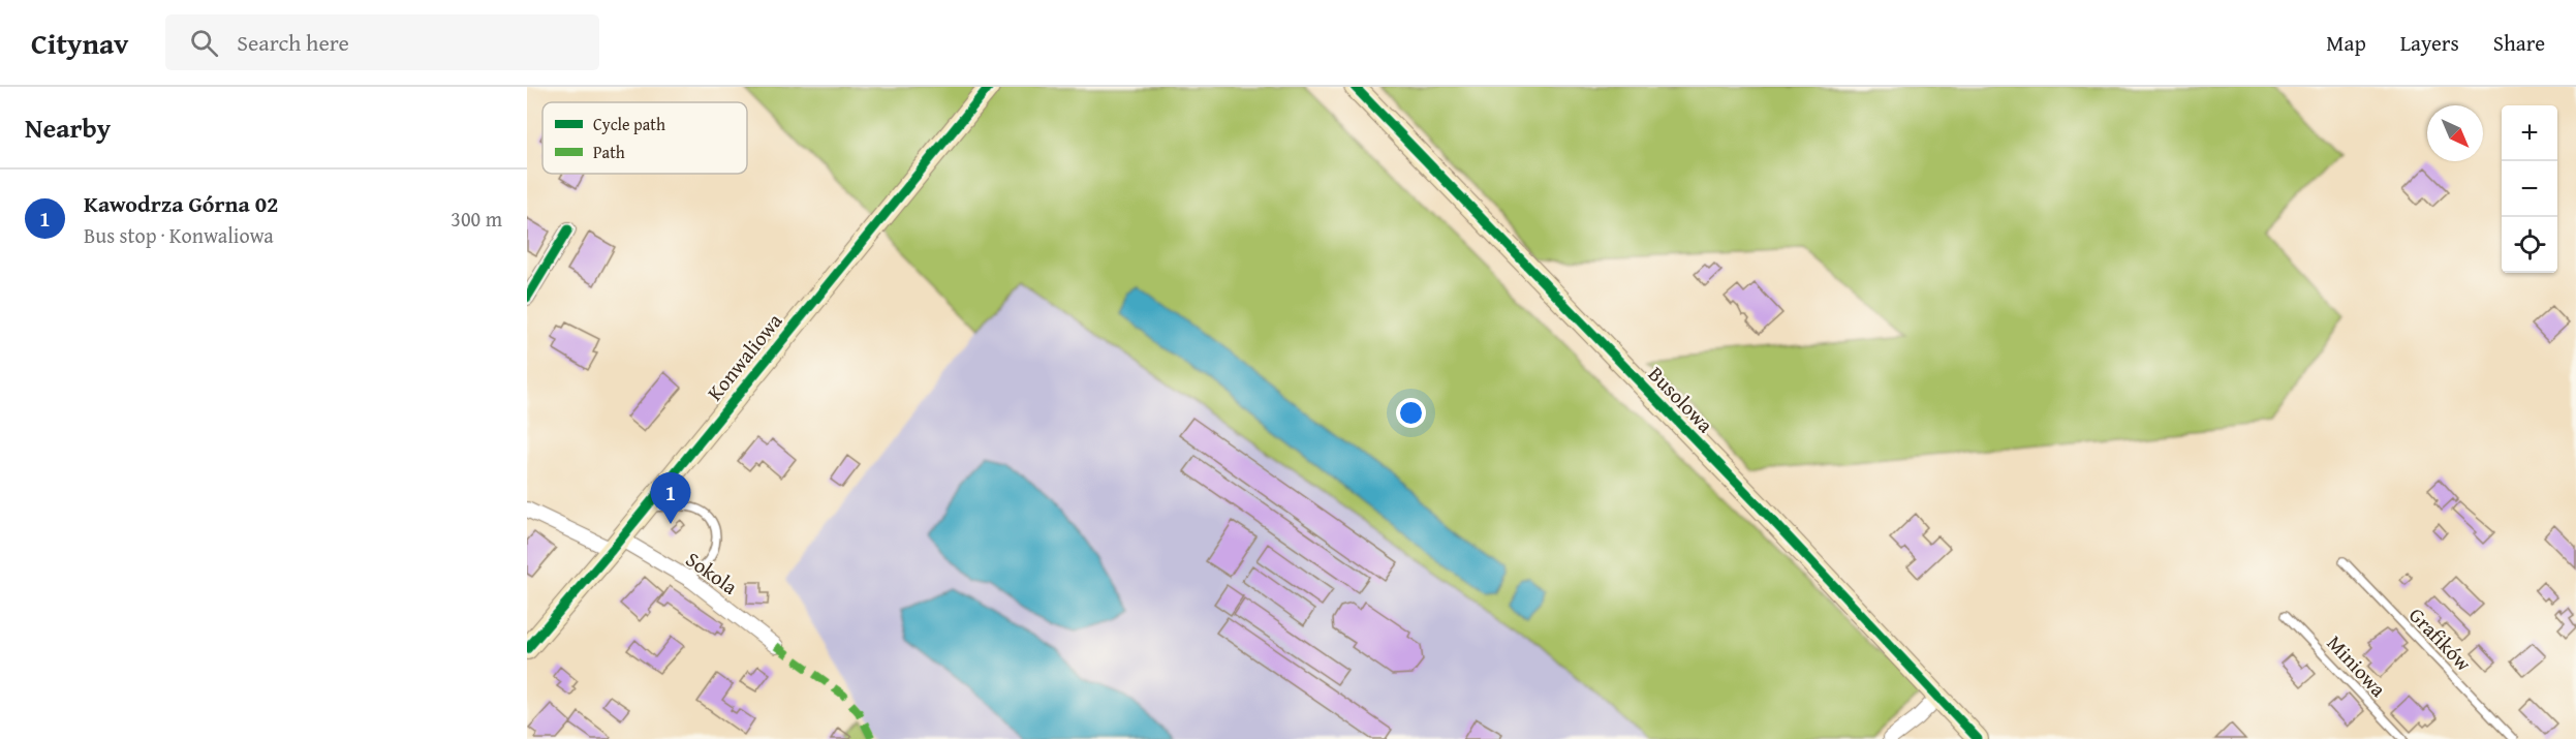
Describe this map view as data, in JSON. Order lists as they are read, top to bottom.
{
  "streets": {
    "street": ["Konwaliowa", "Busolowa", "Sokola"],
    "lane": ["Grafików", "Miniowa"]
  },
  "crossings": [
    ["Konwaliowa", "Sokola"]
  ],
  "legend": ["Cycle path", "Path"],
  "north": "bottom right",
  "page": {
    "header": "Citynav",
    "search": "Search here",
    "nav": ["Map", "Layers", "Share"],
    "heading": "Nearby",
    "map_buttons": ["+", "−"],
    "list": [
      {
        "mark": "1",
        "name": "Kawodrza Górna 02",
        "note": "Bus stop · Konwaliowa",
        "value": "300 m"
      }
    ],
    "pins": "1"
  }
}
